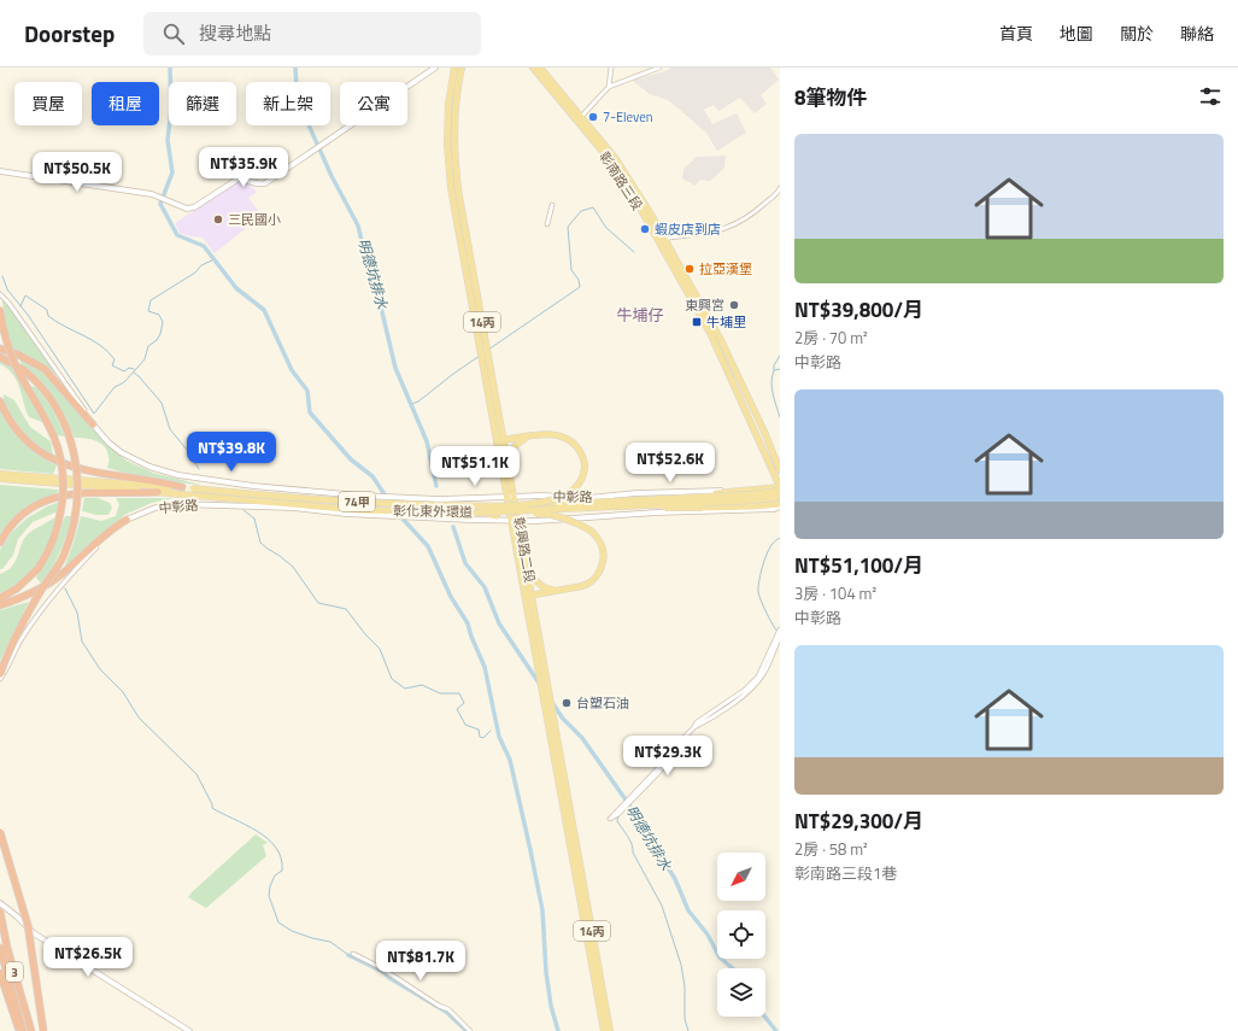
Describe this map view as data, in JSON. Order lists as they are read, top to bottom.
{
  "streets": {
    "highway": ["3"],
    "main road": [
      "彰南路三段",
      "14丙",
      "74甲",
      "彰化東外環道",
      "彰興路二段"
    ],
    "street": ["中彰路"]
  },
  "crossings": [
    ["彰南路三段", "中彰路"],
    ["彰南路三段", "彰化東外環道"],
    ["中彰路", "彰化東外環道"],
    ["中彰路", "彰興路二段"]
  ],
  "districts": ["牛埔仔"],
  "water": ["明德坑排水"],
  "places": {
    "other": [
      "7-Eleven",
      "三民國小",
      "蝦皮店到店",
      "拉亞漢堡",
      "東興宮",
      "台塑石油"
    ],
    "transit": ["牛埔里"]
  },
  "north": "bottom left",
  "page": {
    "header": "Doorstep",
    "search": "搜尋地點",
    "nav": [
      "首頁",
      "地圖",
      "關於",
      "聯絡"
    ],
    "heading": "8筆物件",
    "chip": [
      "買屋",
      "租屋",
      "篩選",
      "新上架",
      "公寓"
    ],
    "list": [
      {
        "name": "NT$39,800/月",
        "note": "2房 · 70 m² · 中彰路"
      },
      {
        "name": "NT$51,100/月",
        "note": "3房 · 104 m² · 中彰路"
      },
      {
        "name": "NT$29,300/月",
        "note": "2房 · 58 m² · 彰南路三段1巷"
      }
    ],
    "price": [
      "NT$35.9K",
      "NT$50.5K",
      "NT$39.8K",
      "NT$52.6K",
      "NT$51.1K",
      "NT$29.3K",
      "NT$26.5K",
      "NT$81.7K"
    ]
  }
}
